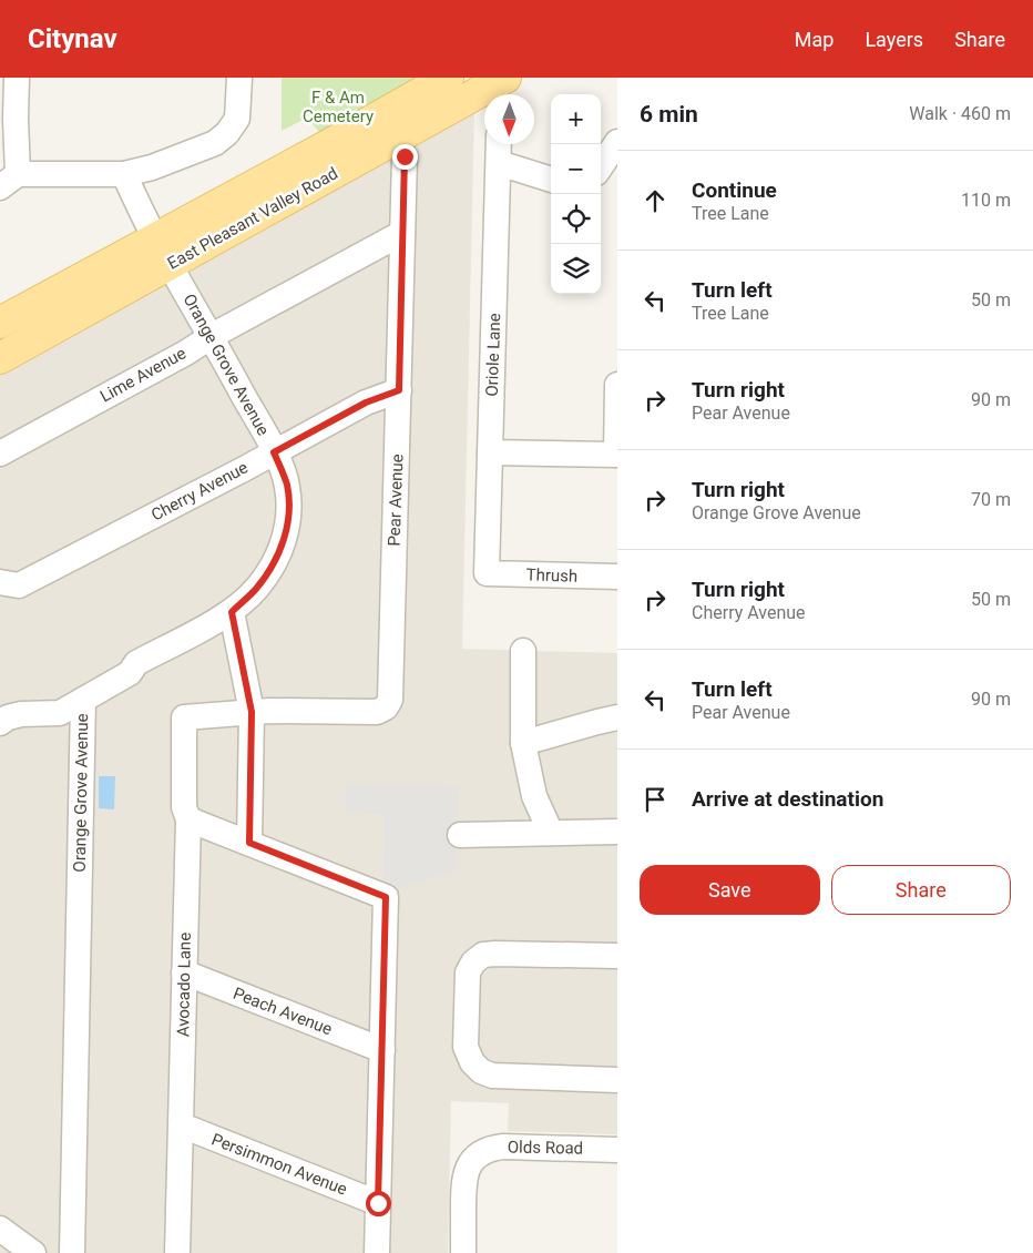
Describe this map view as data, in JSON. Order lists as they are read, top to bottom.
{
  "streets": {
    "main road": ["East Pleasant Valley Road"],
    "street": [
      "Oriole Lane",
      "Orange Grove Avenue",
      "Lime Avenue",
      "Cherry Avenue",
      "Pear Avenue",
      "Thrush",
      "Avocado Lane",
      "Peach Avenue",
      "Olds Road",
      "Persimmon Avenue"
    ]
  },
  "crossings": [
    ["East Pleasant Valley Road", "Orange Grove Avenue"],
    ["Oriole Lane", "Thrush"],
    ["Orange Grove Avenue", "Lime Avenue"],
    ["Orange Grove Avenue", "Cherry Avenue"],
    ["Lime Avenue", "Pear Avenue"],
    ["Cherry Avenue", "Pear Avenue"],
    ["Pear Avenue", "Avocado Lane"],
    ["Avocado Lane", "Peach Avenue"],
    ["Avocado Lane", "Persimmon Avenue"]
  ],
  "parks": ["F & Am Cemetery"],
  "north": "bottom",
  "page": {
    "header": "Citynav",
    "nav": ["Map", "Layers", "Share"],
    "heading": ["6 min", "Walk · 460 m"],
    "map_buttons": ["+", "−"],
    "list": [
      ["Continue", "Tree Lane", "110 m"],
      ["Turn left", "Tree Lane", "50 m"],
      ["Turn right", "Pear Avenue", "90 m"],
      ["Turn right", "Orange Grove Avenue", "70 m"],
      ["Turn right", "Cherry Avenue", "50 m"],
      ["Turn left", "Pear Avenue", "90 m"],
      "Arrive at destination"
    ],
    "buttons": ["Save", "Share"]
  }
}
